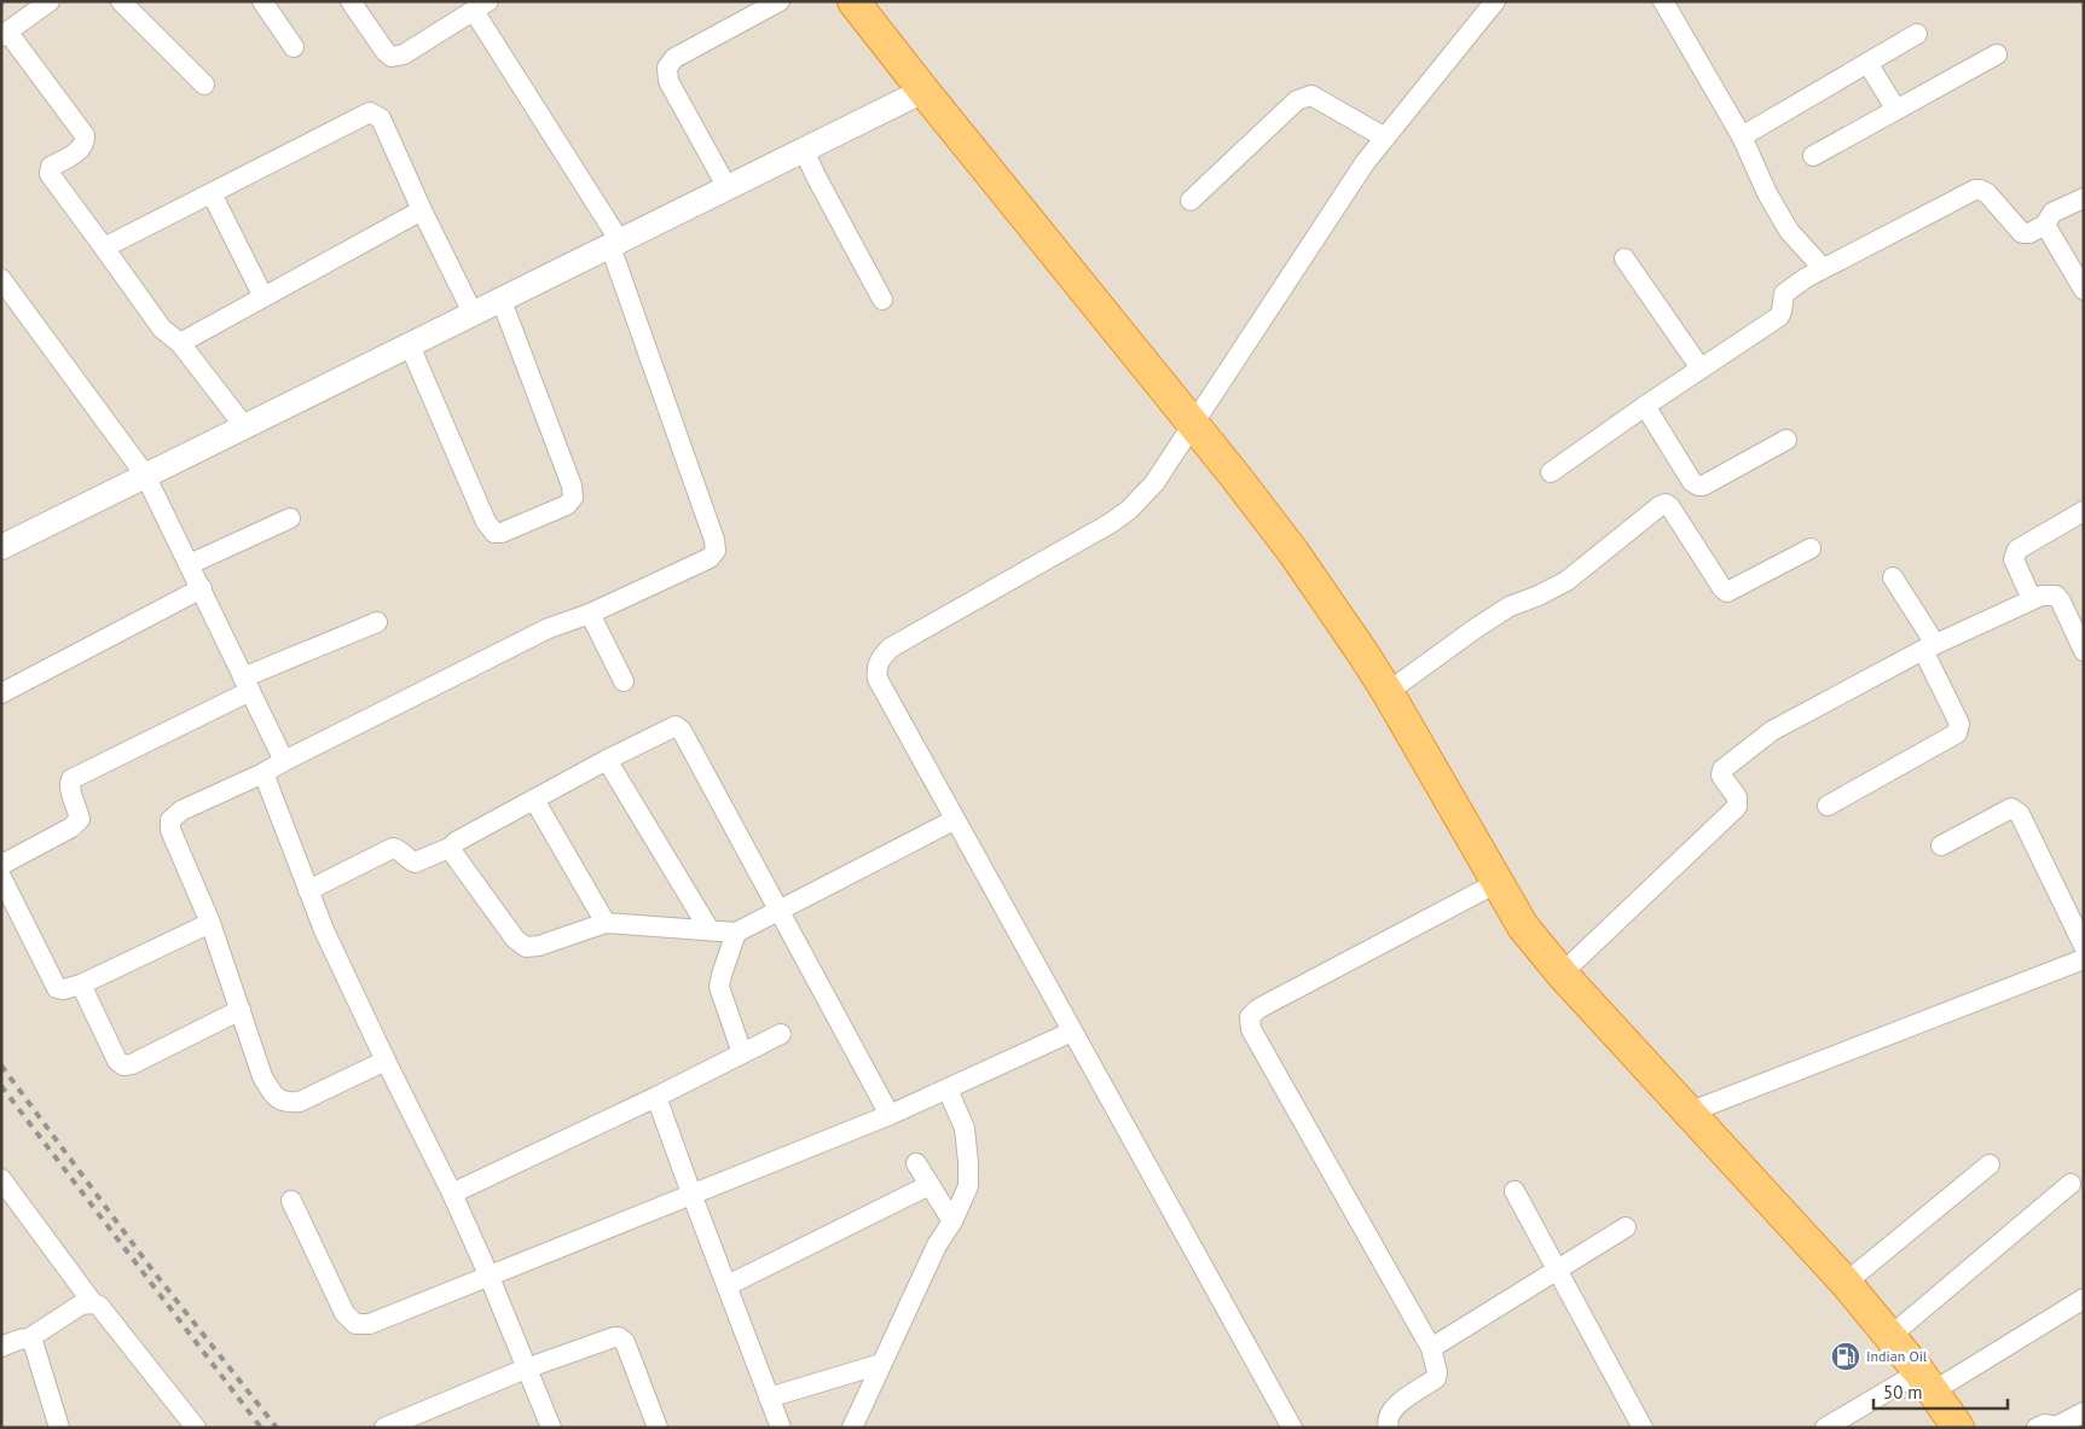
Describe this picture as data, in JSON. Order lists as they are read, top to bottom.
{
  "places": {
    "fuel station": ["Indian Oil"]
  },
  "scale_bar": "50 m"
}
